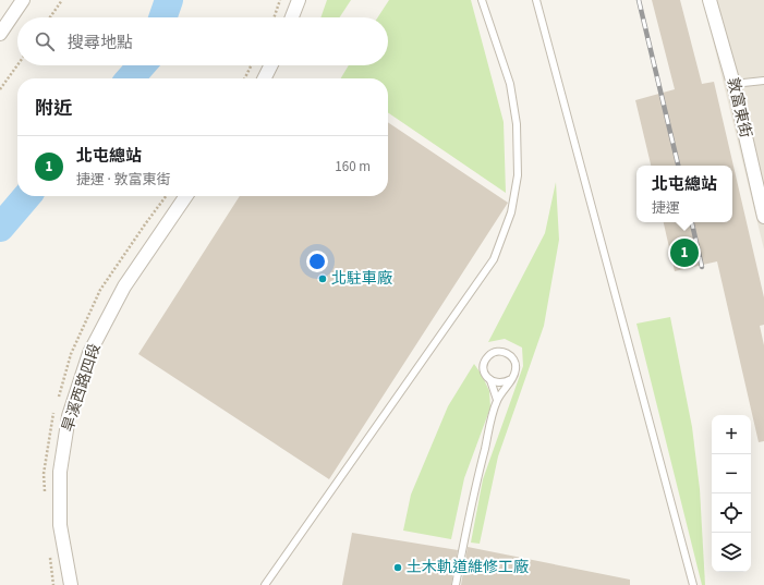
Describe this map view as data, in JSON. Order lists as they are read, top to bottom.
{
  "streets": {
    "street": ["敦富東街", "旱溪西路四段"]
  },
  "places": ["北駐車廠", "土木軌道維修工廠"],
  "page": {
    "search": "搜尋地點",
    "heading": "附近",
    "list": [
      {
        "mark": "1",
        "name": "北屯總站",
        "note": "捷運 · 敦富東街",
        "value": "160 m"
      }
    ],
    "popup": ["北屯總站", "捷運"],
    "pins": "1",
    "map_buttons": ["+", "−"]
  }
}
